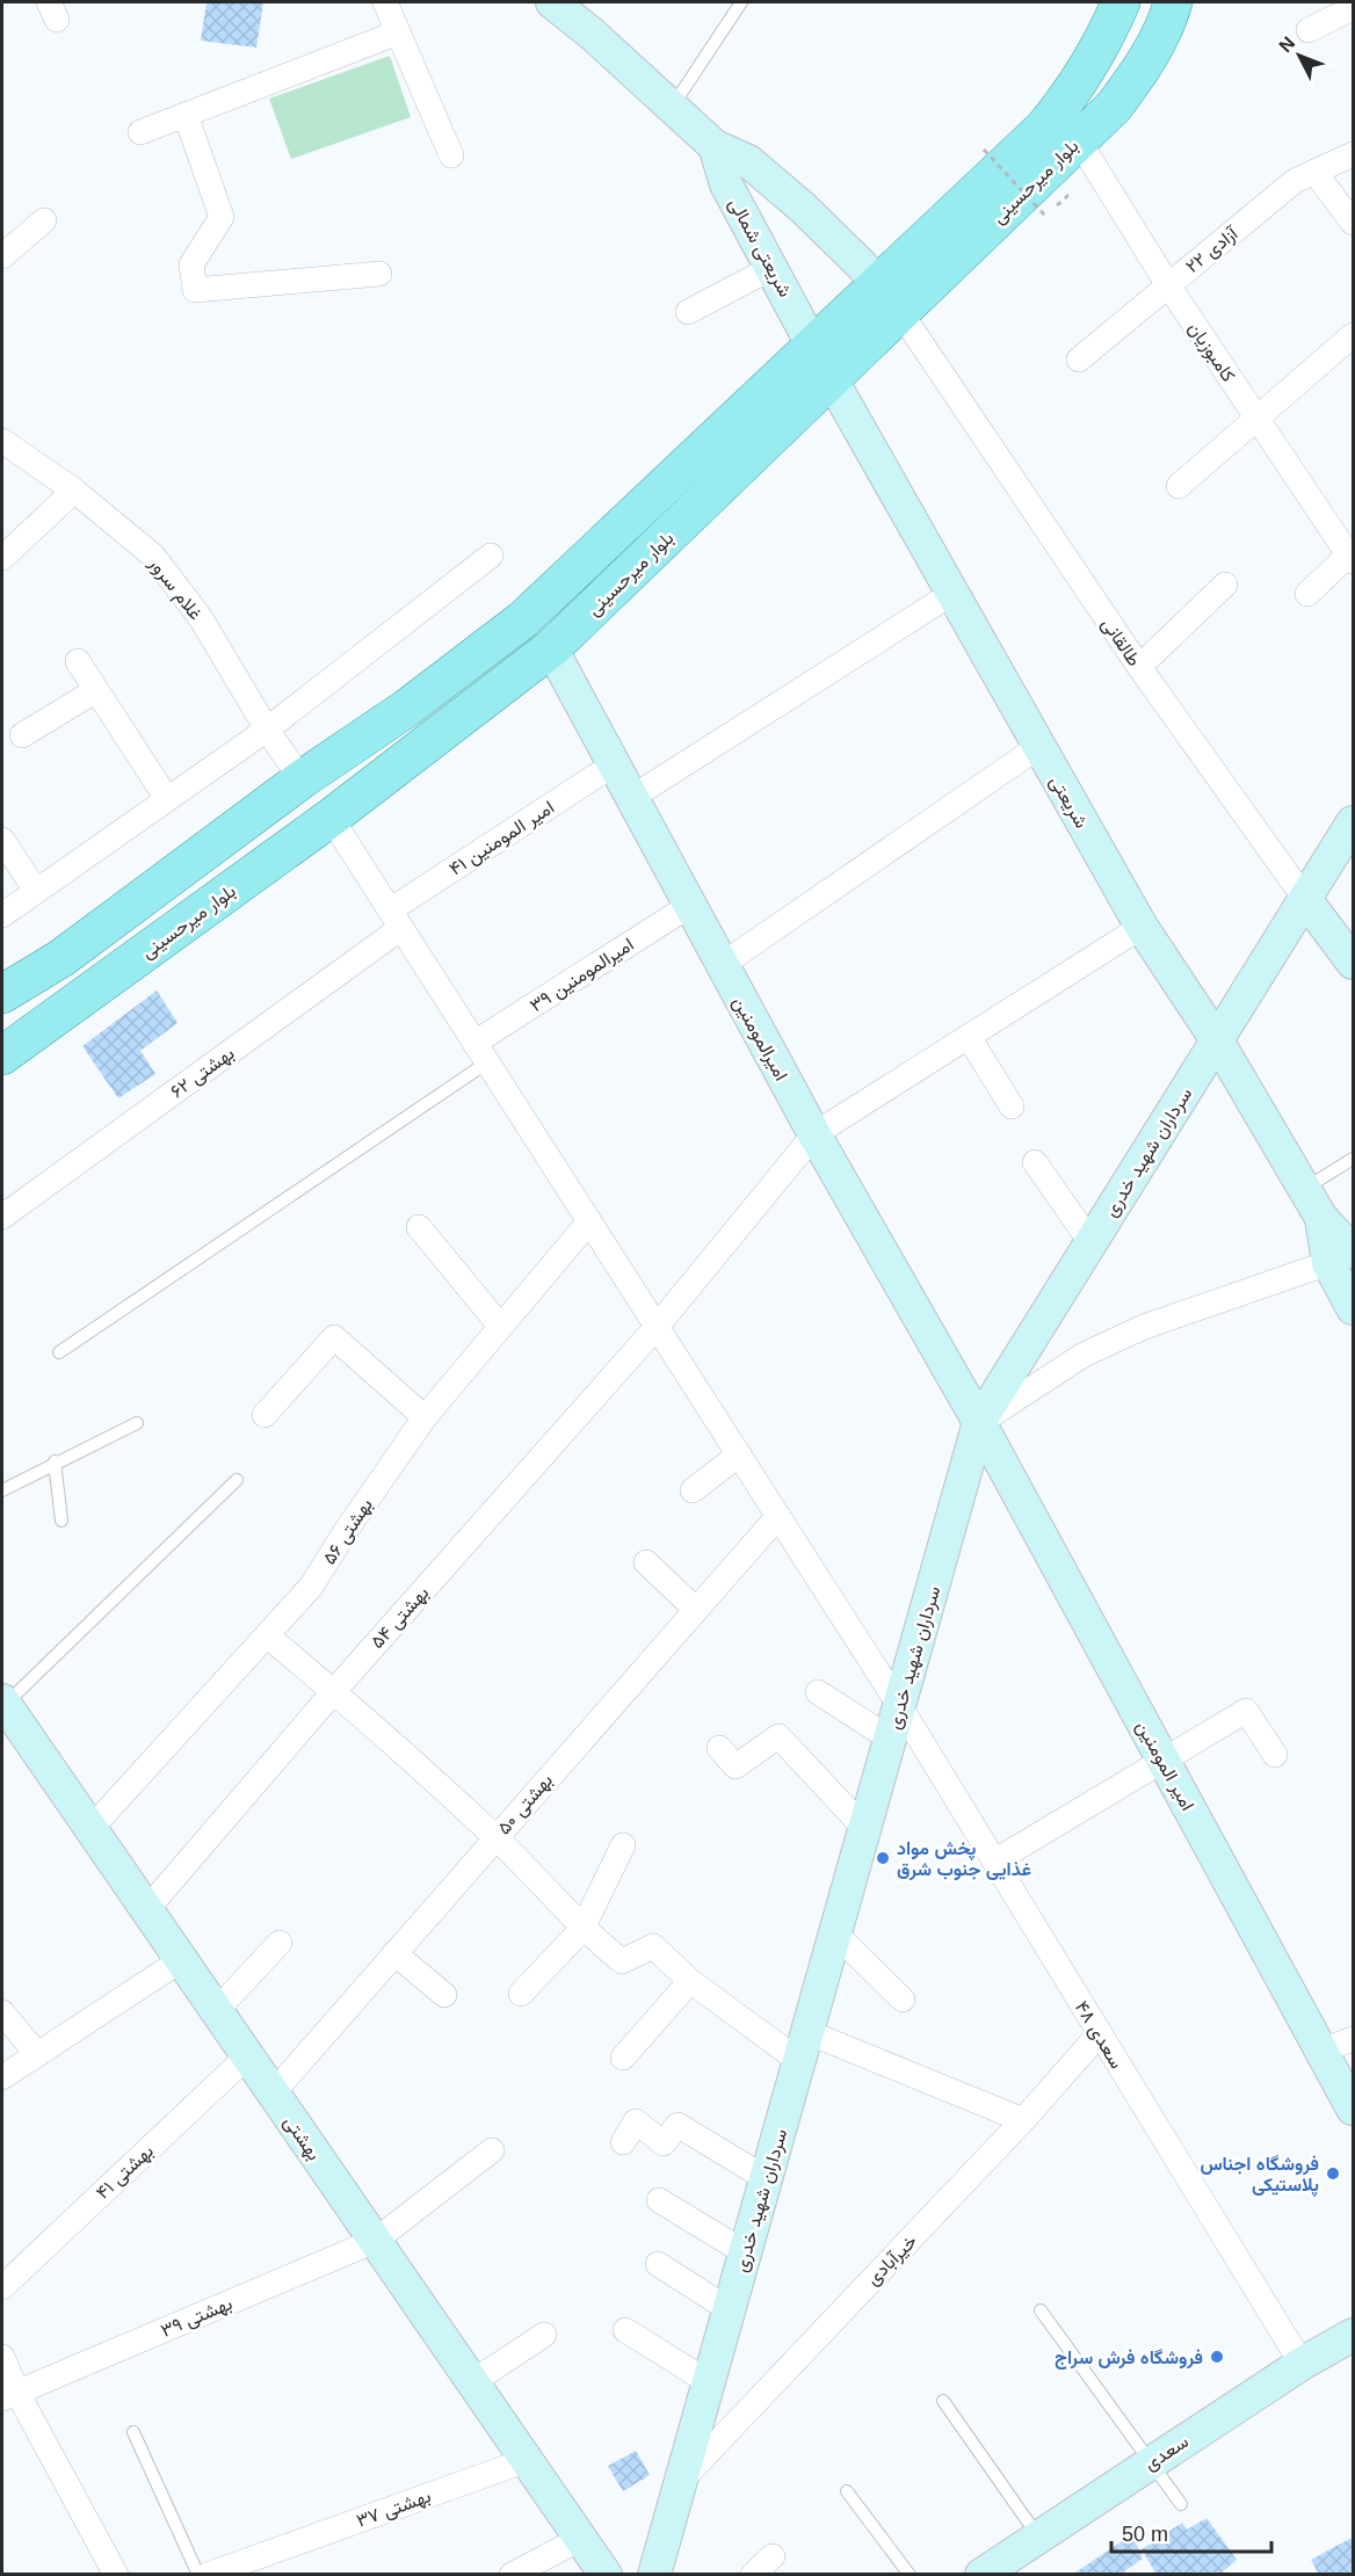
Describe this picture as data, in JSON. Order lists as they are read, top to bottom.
{
  "streets": {
    "main road": [
      "بلوار میرحسینی",
      "شریعتی شمالی",
      "طالقانی",
      "شریعتی",
      "امیرالمومنین",
      "سرداران شهید خدری",
      "امیر المومنین",
      "بهشتی",
      "سعدی"
    ],
    "street": [
      "آزادی ۲۲",
      "کامبوزیان",
      "غلام سرور",
      "امیر المومنین ۴۱",
      "امیرالمومنین ۳۹",
      "بهشتی ۶۲",
      "بهشتی ۵۶",
      "بهشتی ۵۴",
      "بهشتی ۵۰",
      "سعدی ۴۸",
      "بهشتی ۴۱",
      "خیرآبادی",
      "بهشتی ۳۹",
      "بهشتی ۳۷"
    ]
  },
  "crossings": [
    ["بلوار میرحسینی", "شریعتی شمالی"],
    ["بلوار میرحسینی", "کامبوزیان"],
    ["بلوار میرحسینی", "غلام سرور"],
    ["بلوار میرحسینی", "طالقانی"],
    ["بلوار میرحسینی", "شریعتی"],
    ["بلوار میرحسینی", "امیرالمومنین"],
    ["بلوار میرحسینی", "سعدی ۴۸"],
    ["شریعتی شمالی", "طالقانی"],
    ["شریعتی شمالی", "شریعتی"],
    ["آزادی ۲۲", "کامبوزیان"],
    ["طالقانی", "سرداران شهید خدری"],
    ["شریعتی", "سرداران شهید خدری"],
    ["شریعتی", "بهشتی ۵۴"],
    ["امیر المومنین ۴۱", "امیرالمومنین"],
    ["امیر المومنین ۴۱", "بهشتی ۶۲"],
    ["امیر المومنین ۴۱", "سعدی ۴۸"],
    ["امیرالمومنین ۳۹", "امیرالمومنین"],
    ["امیرالمومنین ۳۹", "سعدی ۴۸"],
    ["امیرالمومنین", "سرداران شهید خدری"],
    ["امیرالمومنین", "بهشتی ۵۴"],
    ["امیرالمومنین", "امیر المومنین"],
    ["بهشتی ۶۲", "سعدی ۴۸"],
    ["سرداران شهید خدری", "امیر المومنین"],
    ["سرداران شهید خدری", "سعدی ۴۸"],
    ["سرداران شهید خدری", "خیرآبادی"],
    ["بهشتی ۵۶", "سعدی ۴۸"],
    ["بهشتی ۵۶", "بهشتی"],
    ["بهشتی ۵۴", "سعدی ۴۸"],
    ["بهشتی ۵۴", "بهشتی"],
    ["بهشتی ۵۰", "سعدی ۴۸"],
    ["بهشتی ۵۰", "بهشتی"],
    ["سعدی ۴۸", "خیرآبادی"],
    ["سعدی ۴۸", "سعدی"],
    ["بهشتی", "بهشتی ۴۱"],
    ["بهشتی", "بهشتی ۳۹"],
    ["بهشتی", "بهشتی ۳۷"]
  ],
  "places": ["پخش مواد غذایی جنوب شرق", "فروشگاه اجناس پلاستیکی", "فروشگاه فرش سراج"],
  "scale_bar": "50 m",
  "north": "top left"
}
